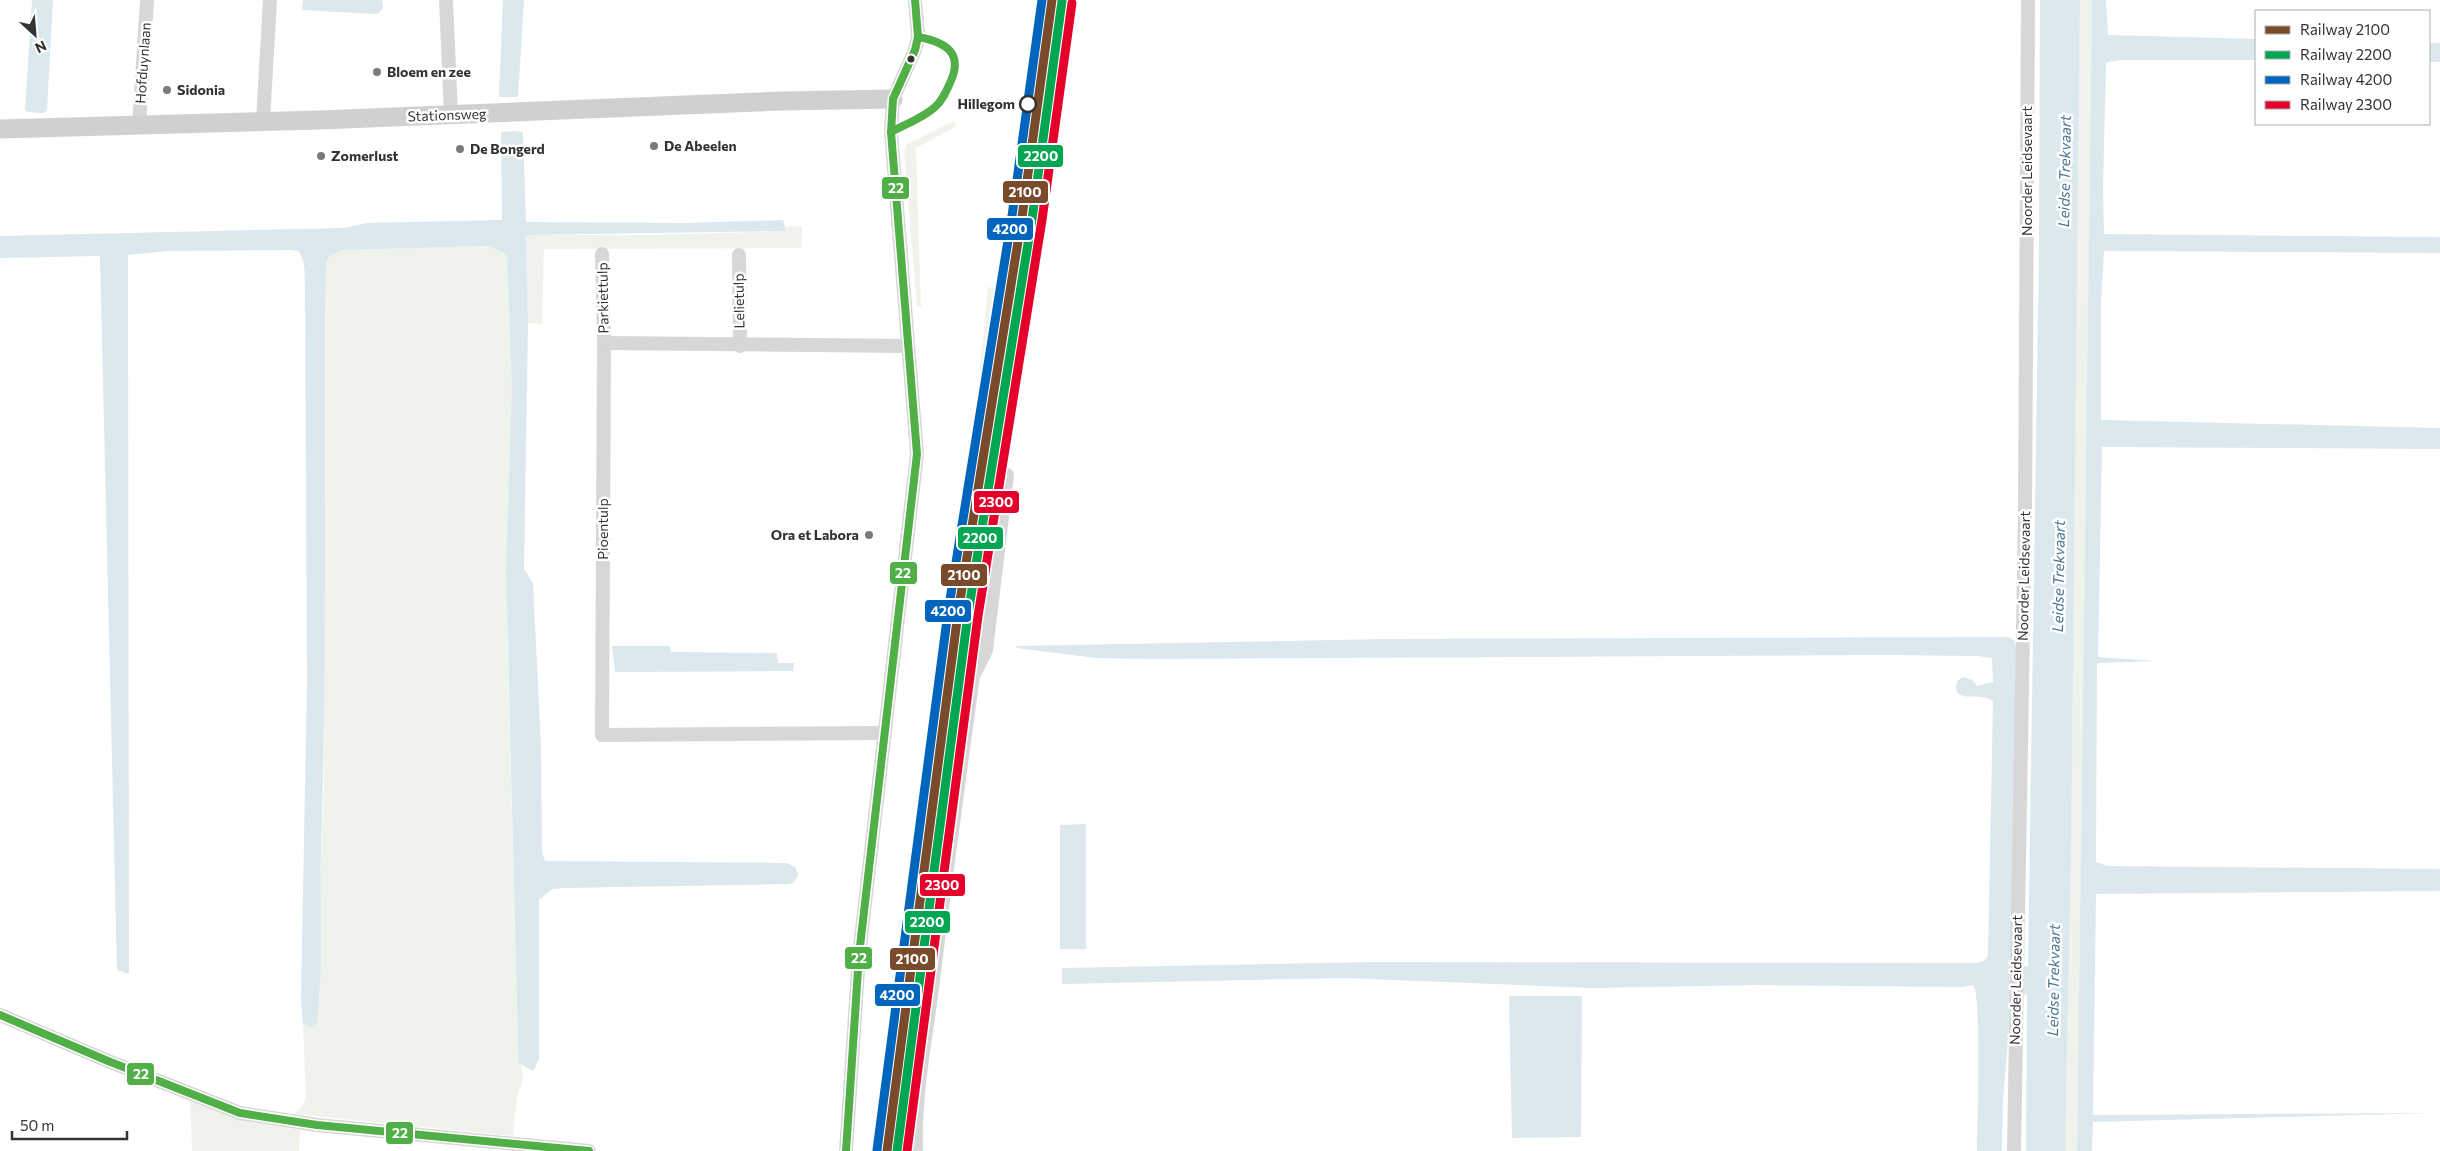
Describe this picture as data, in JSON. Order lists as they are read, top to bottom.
{
  "streets": {
    "street": [
      "Hofduynlaan",
      "Stationsweg",
      "Noorder Leidsevaart",
      "Parkiettulp",
      "Lelietulp",
      "Pioentulp"
    ]
  },
  "crossings": [
    ["Hofduynlaan", "Stationsweg"],
    ["Parkiettulp", "Pioentulp"]
  ],
  "water": ["Leidse Trekvaart"],
  "places": [
    "Bloem en zee",
    "Sidonia",
    "Hillegom",
    "De Abeelen",
    "De Bongerd",
    "Zomerlust",
    "Ora et Labora"
  ],
  "lines": [
    "rail line 2100",
    "rail line 4200",
    "transit line 22",
    "rail line 2200",
    "rail line 2300"
  ],
  "legend": [
    "Railway 2100",
    "Railway 2200",
    "Railway 4200",
    "Railway 2300"
  ],
  "scale_bar": "50 m",
  "north": "bottom right"
}
